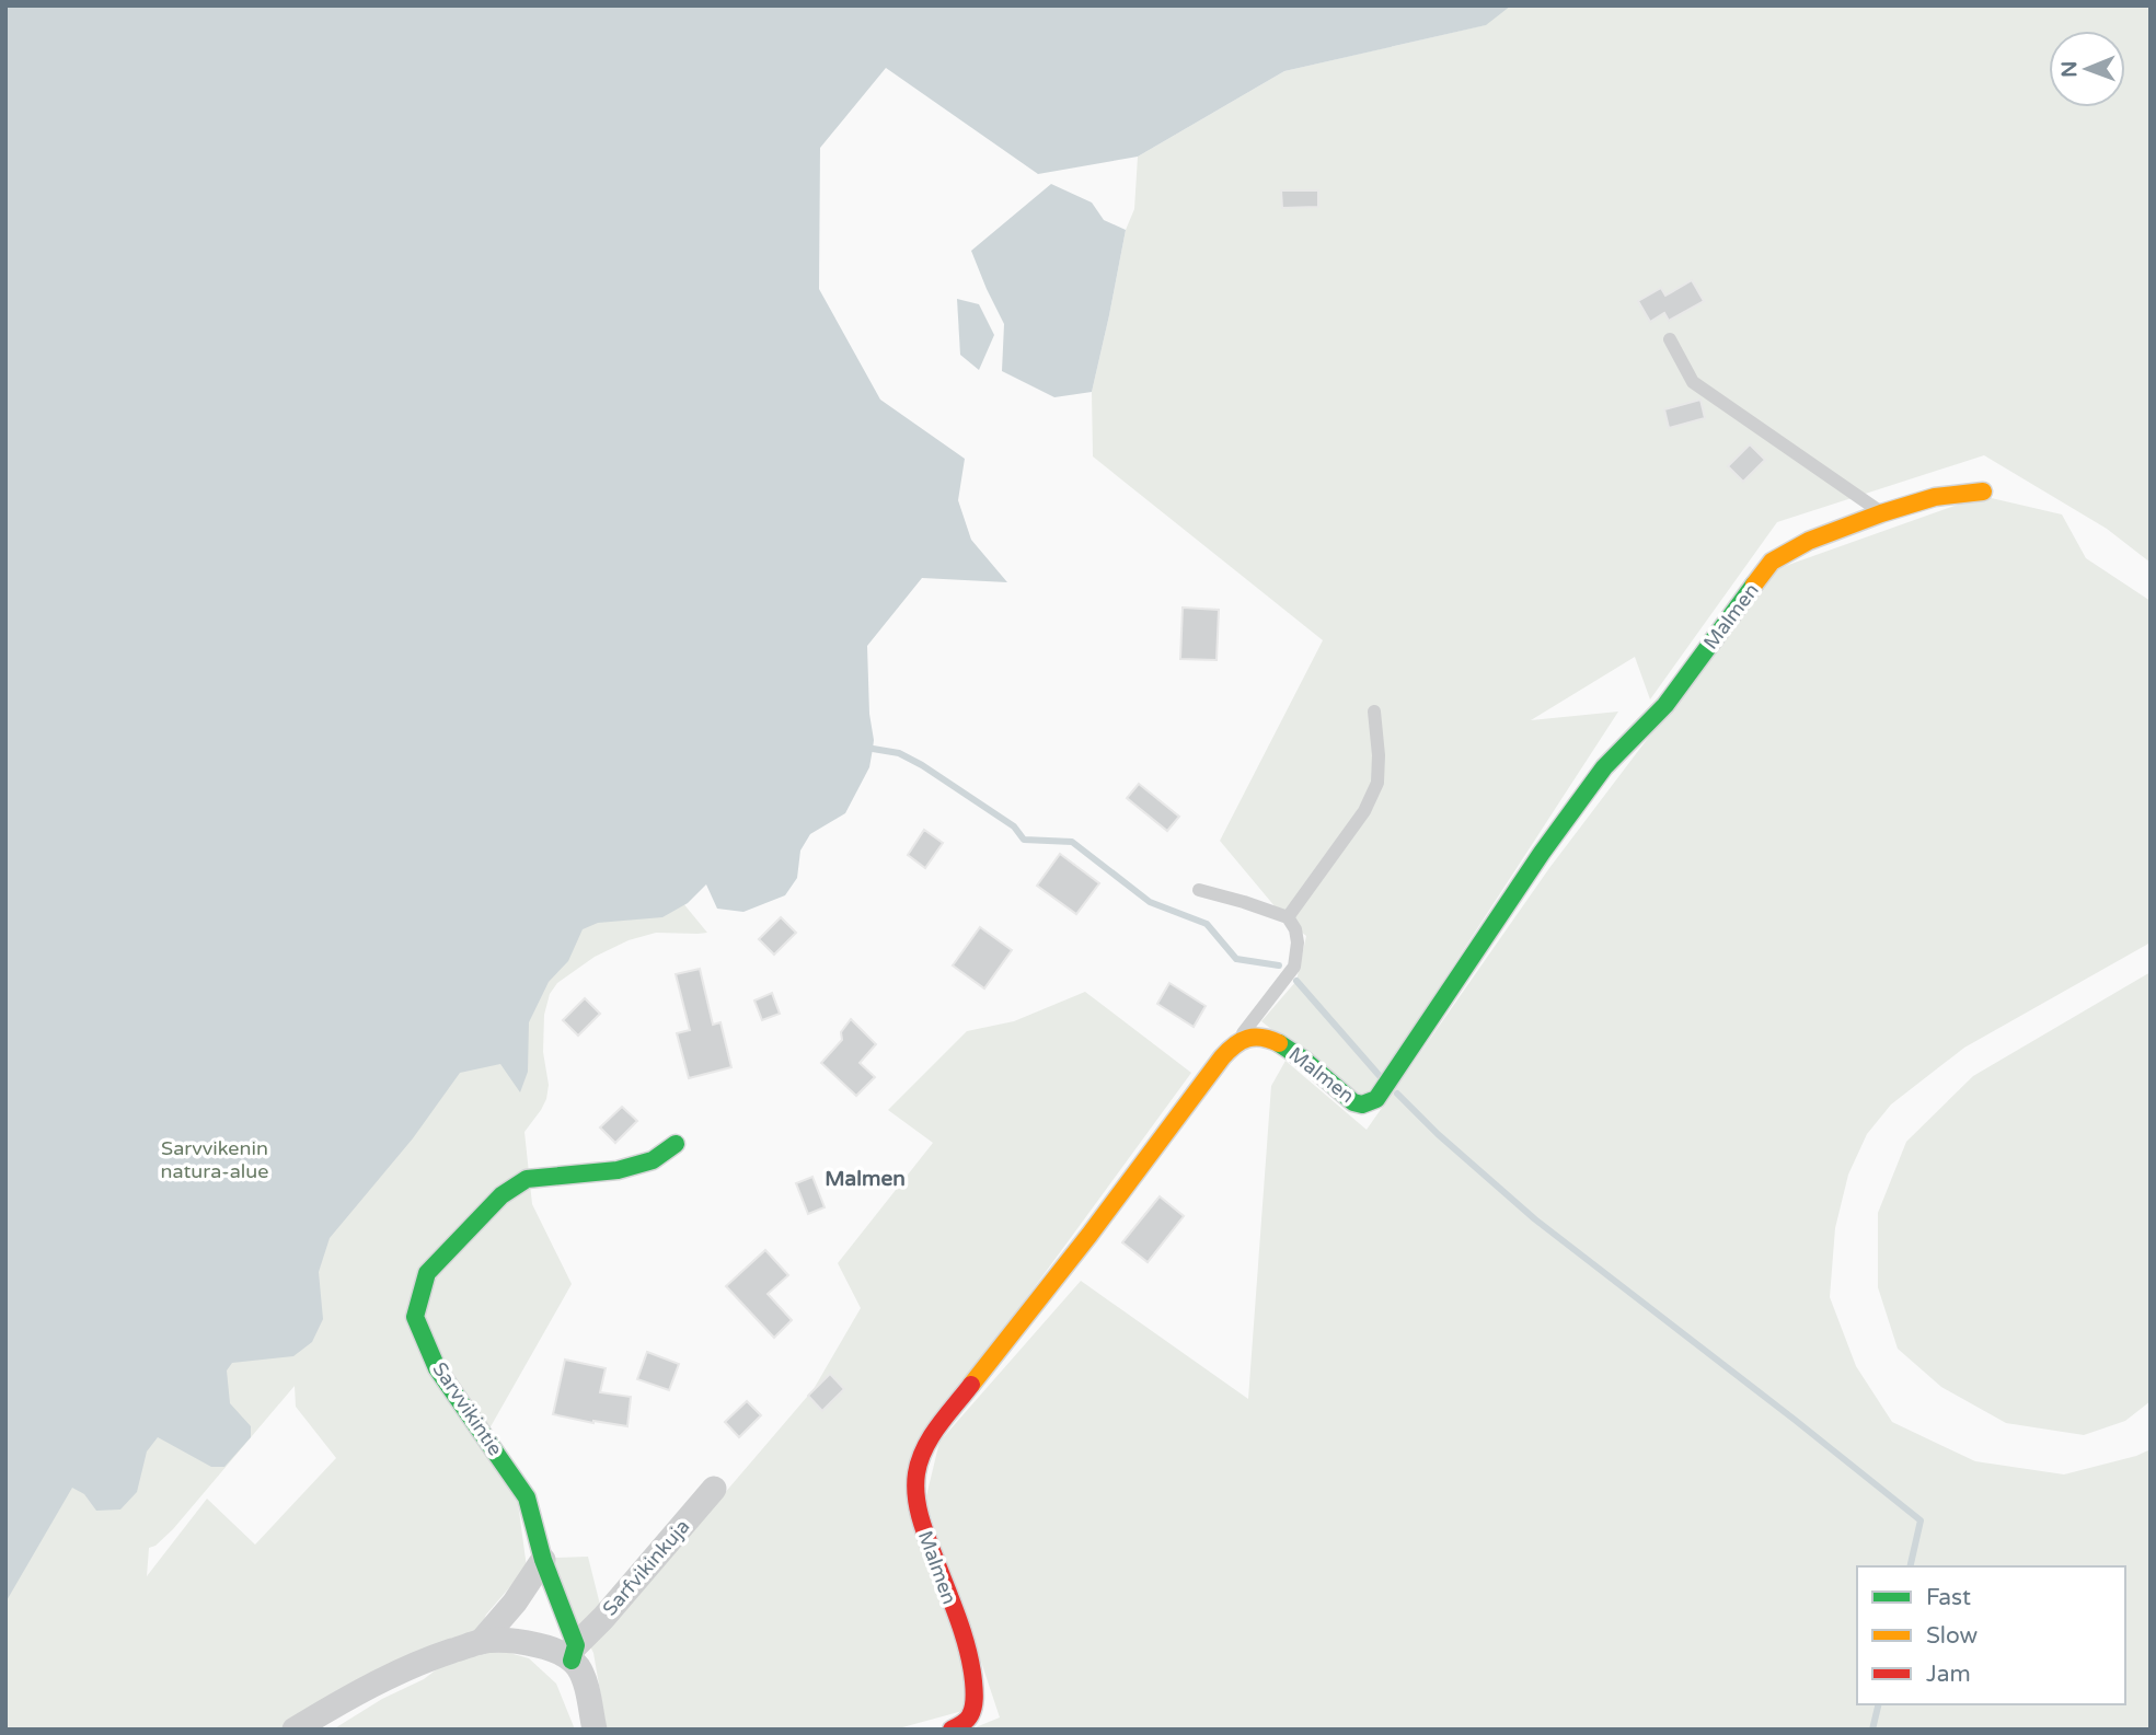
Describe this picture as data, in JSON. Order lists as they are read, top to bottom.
{
  "streets": {
    "street": ["Malmen", "Sarvvikintie", "Sarfvikinkuja"]
  },
  "crossings": [
    ["Sarvvikintie", "Sarfvikinkuja"]
  ],
  "districts": ["Malmen"],
  "parks": ["Sarvvikenin natura-alue"],
  "legend": ["Fast", "Slow", "Jam"],
  "north": "left"
}
